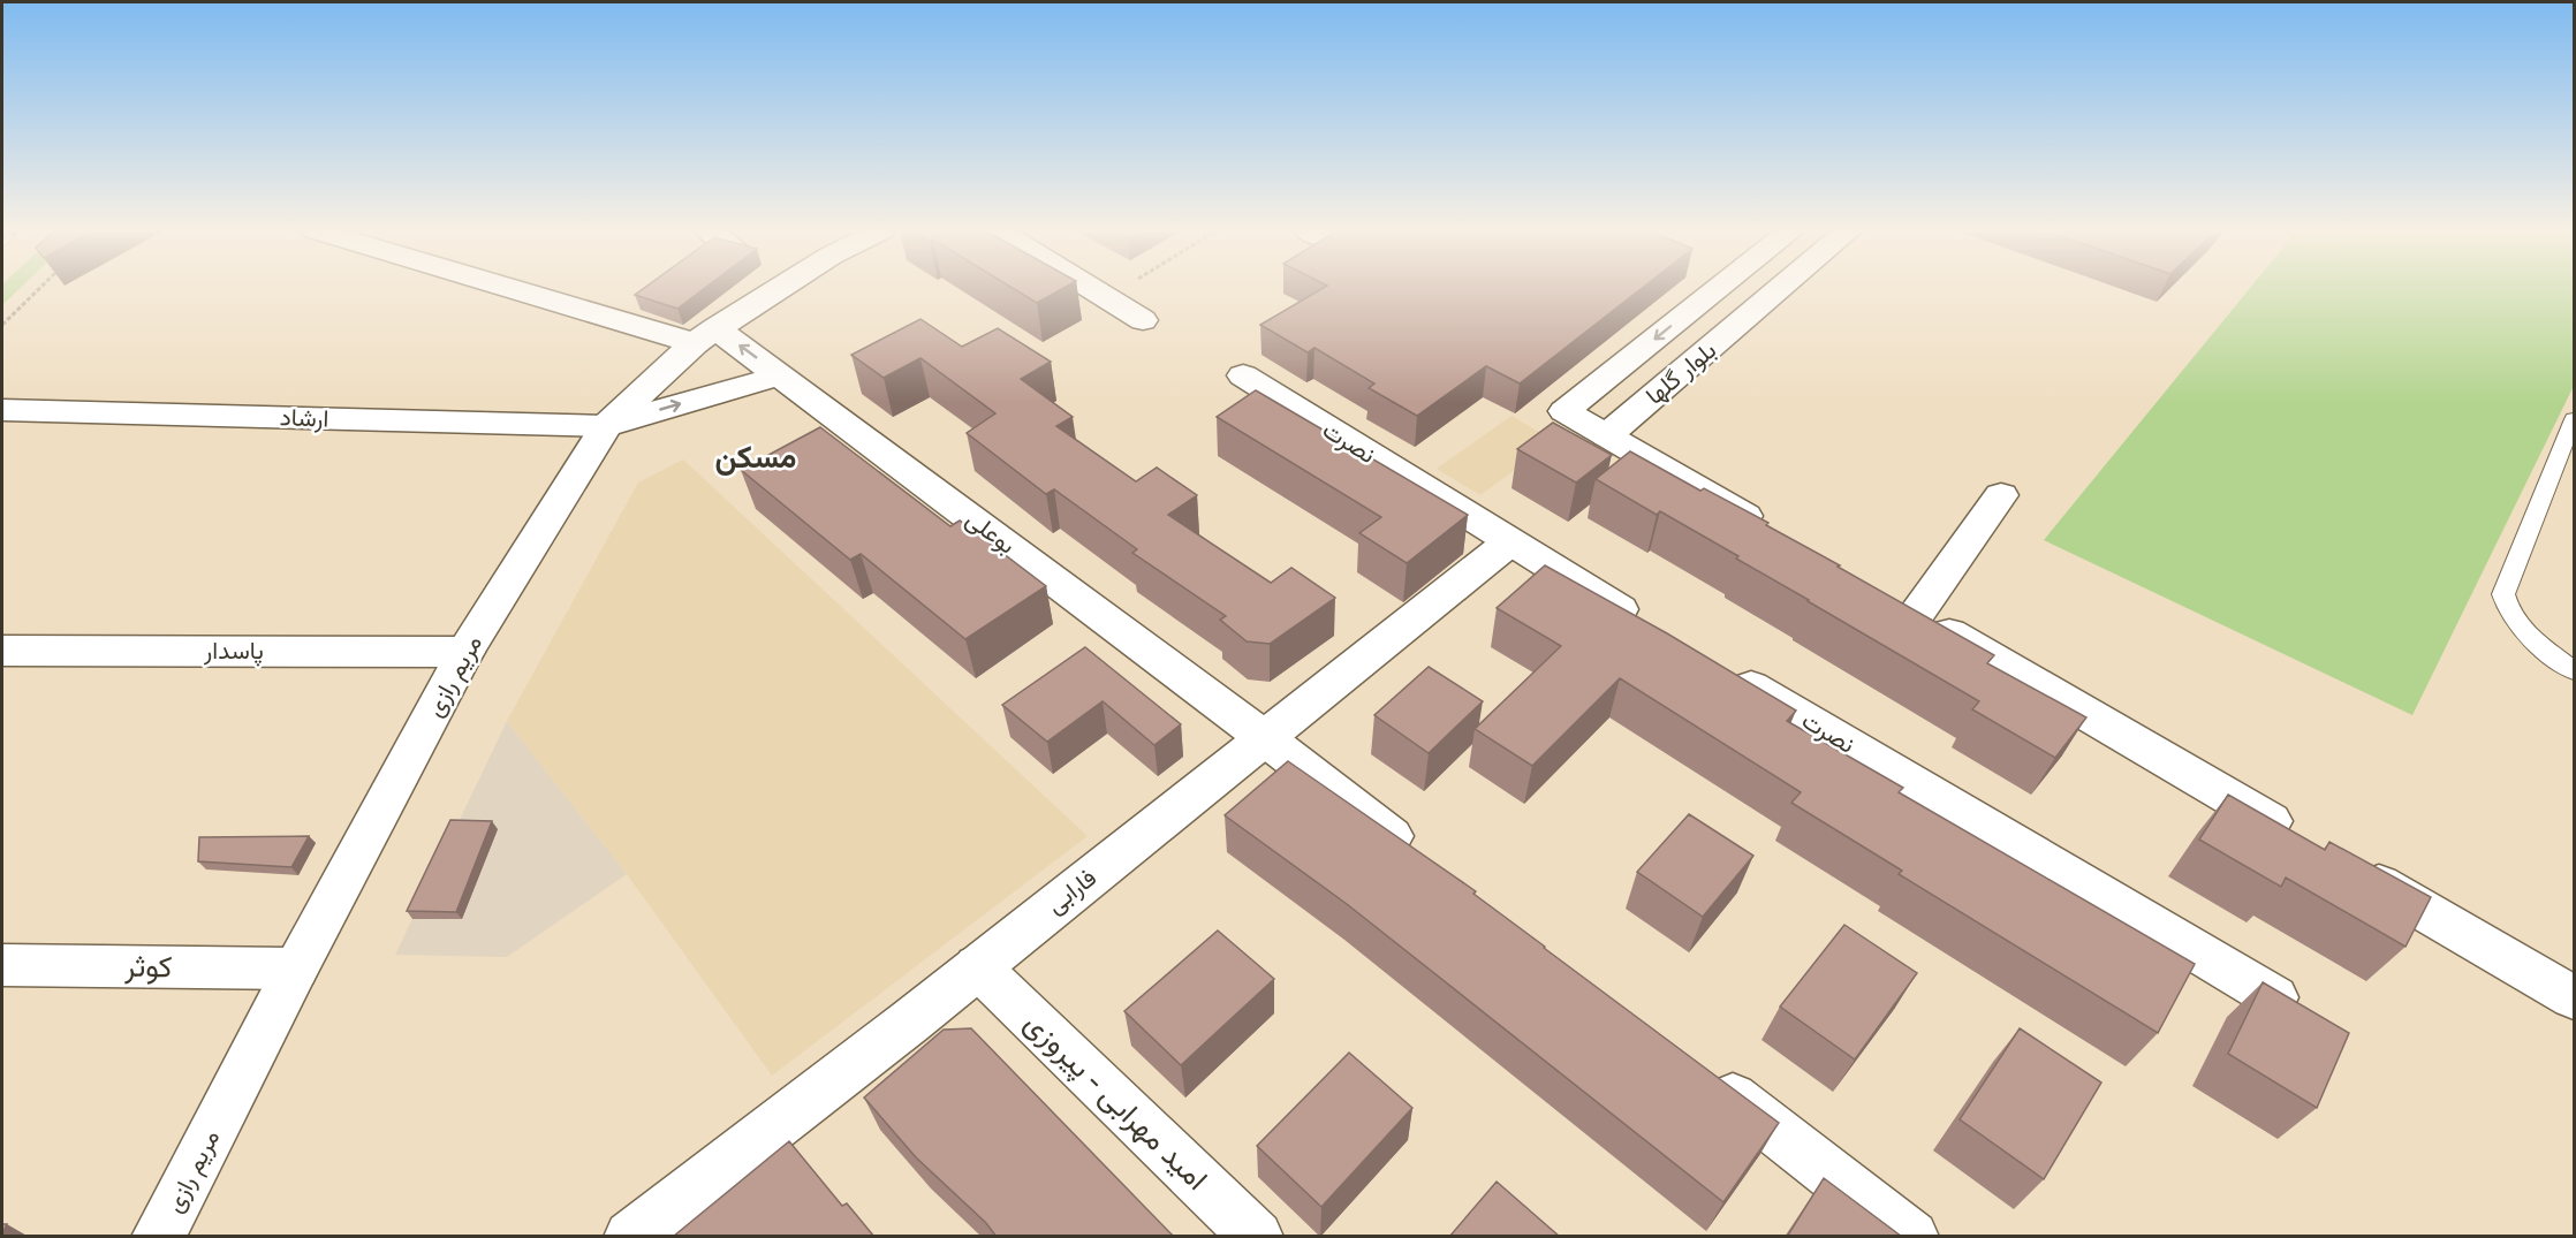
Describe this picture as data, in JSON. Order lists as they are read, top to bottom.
{
  "streets": {
    "street": [
      "بلوار گلها",
      "ارشاد",
      "نصرت",
      "بوعلی",
      "پاسدار",
      "مریم رازی",
      "فارابی",
      "کوثر",
      "امید مهرابی - پیروزی"
    ]
  },
  "crossings": [
    ["ارشاد", "بوعلی"],
    ["ارشاد", "مریم رازی"],
    ["نصرت", "فارابی"],
    ["بوعلی", "مریم رازی"],
    ["بوعلی", "فارابی"],
    ["پاسدار", "مریم رازی"],
    ["مریم رازی", "کوثر"],
    ["فارابی", "امید مهرابی - پیروزی"]
  ],
  "districts": ["مسکن"]
}
